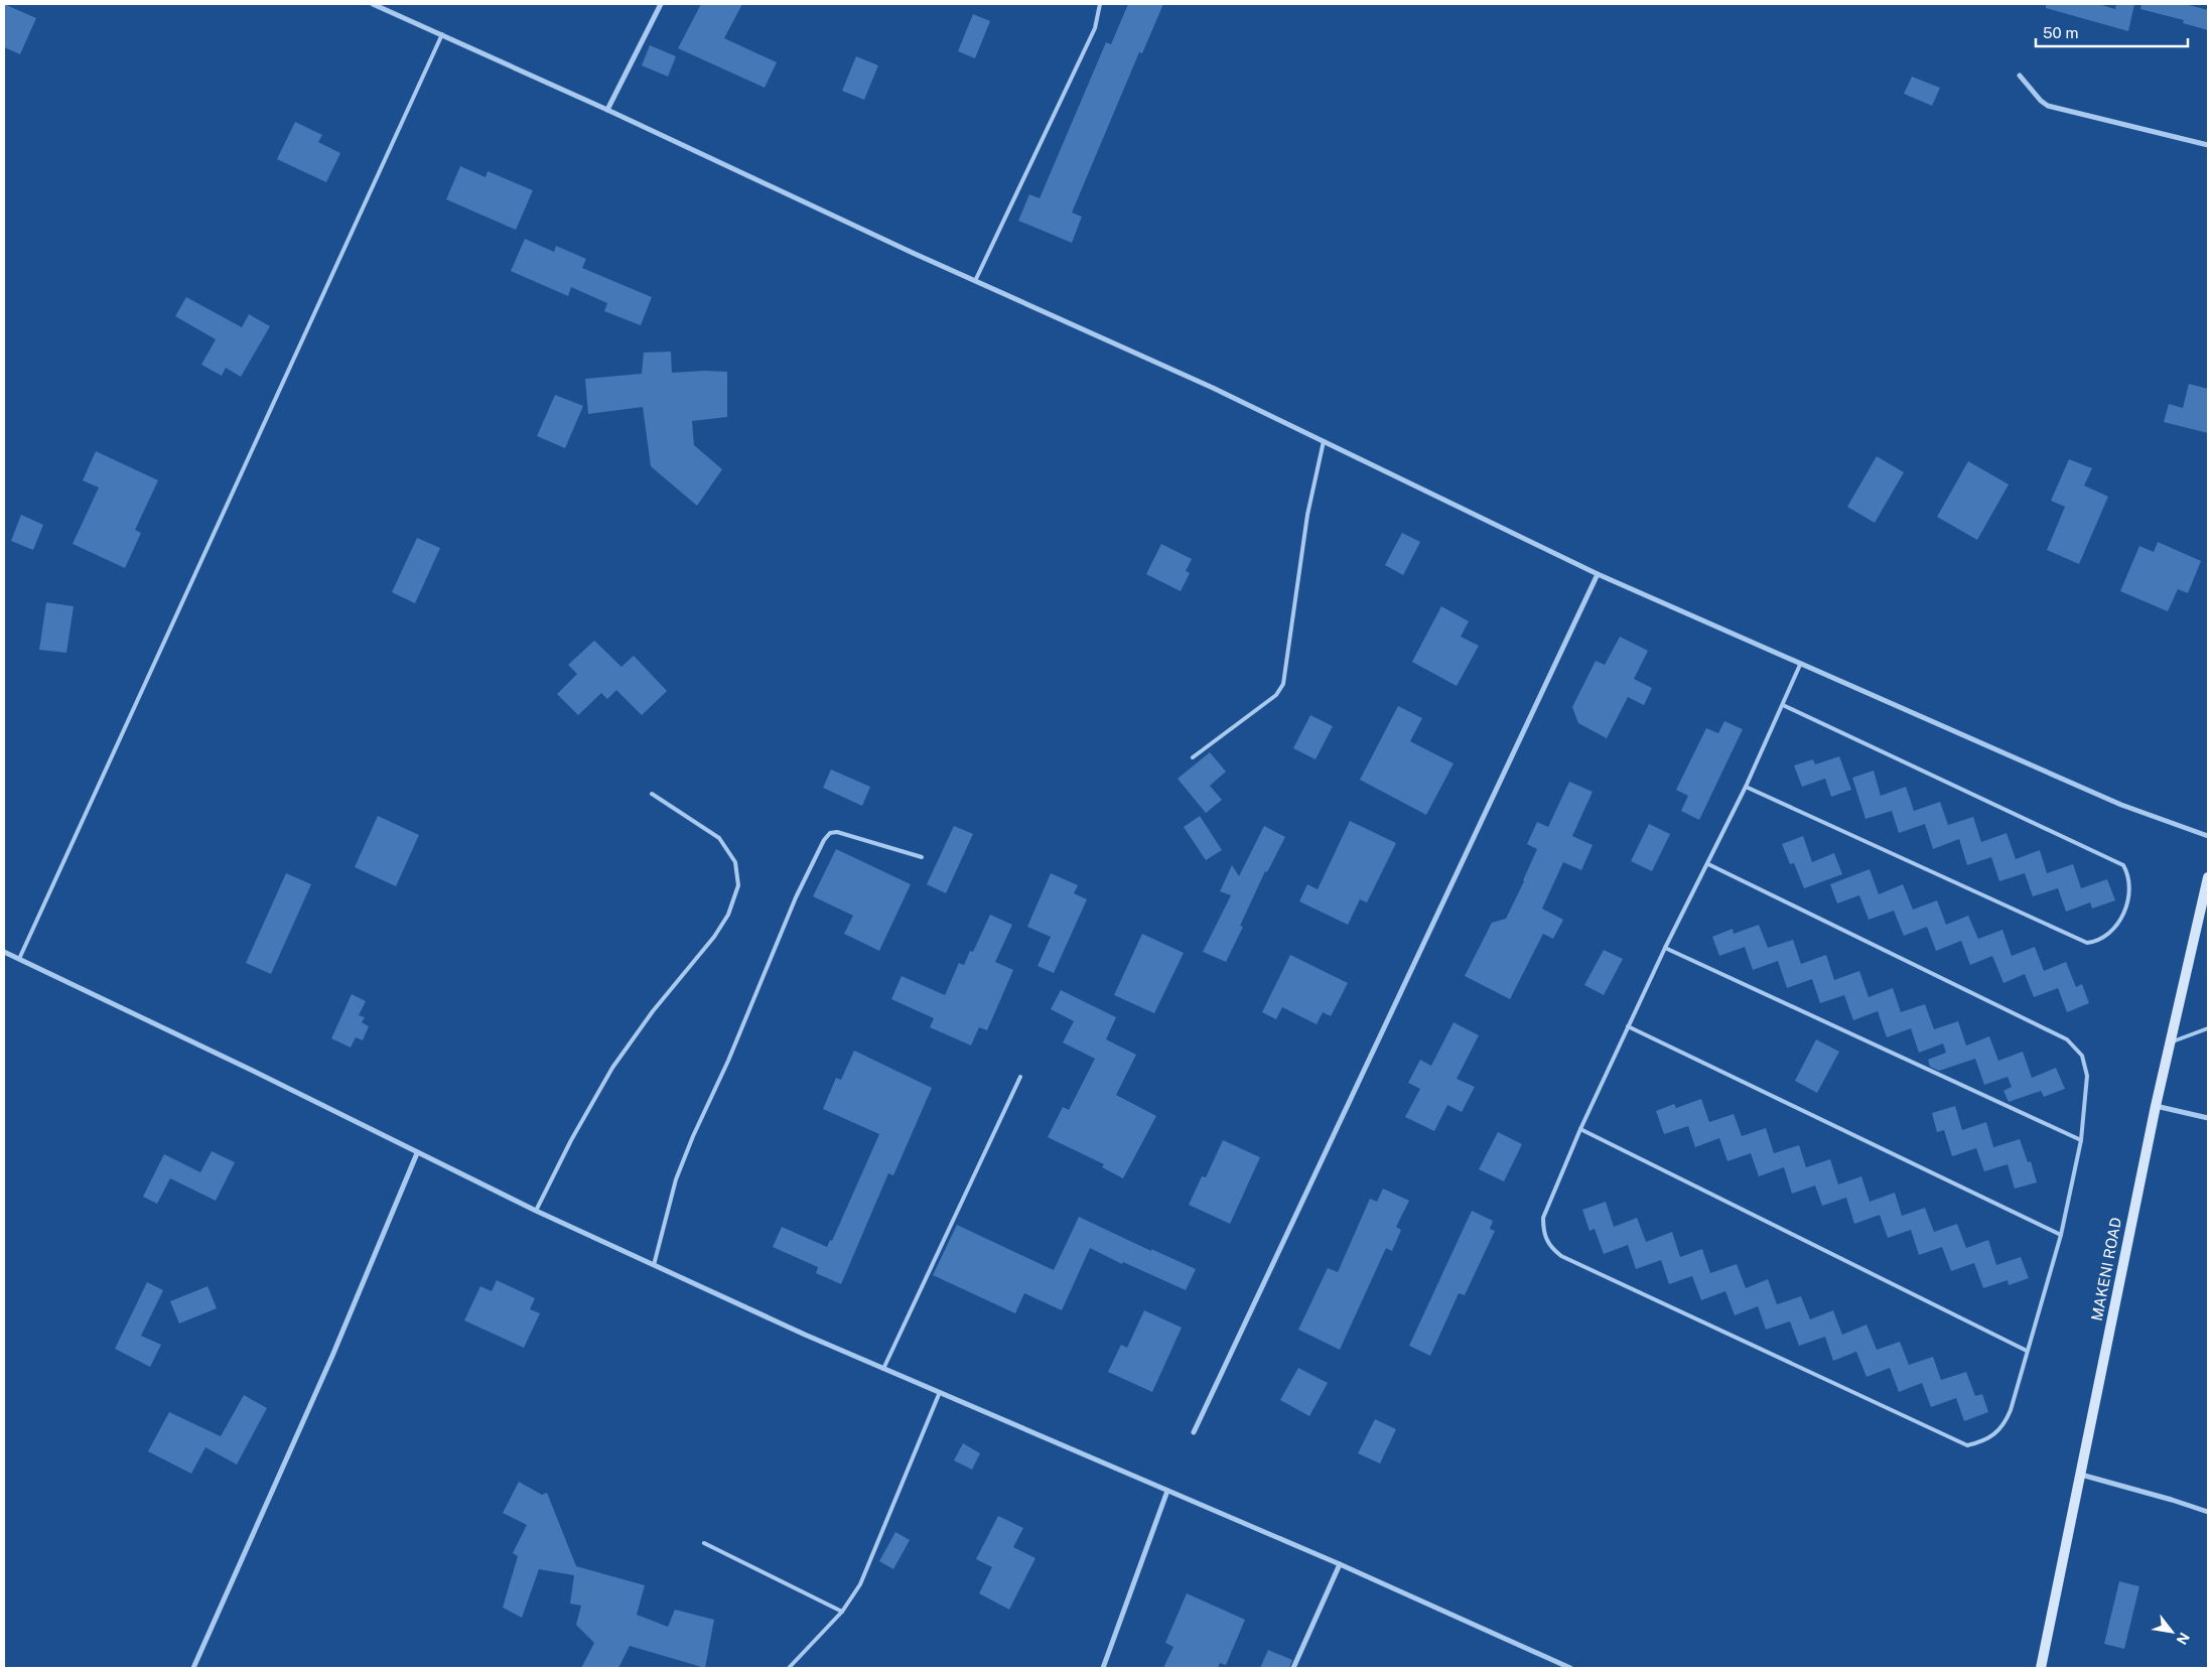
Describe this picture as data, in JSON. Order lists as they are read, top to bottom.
{
  "streets": {
    "main road": ["MAKENI ROAD"]
  },
  "scale_bar": "50 m",
  "north": "bottom right"
}
